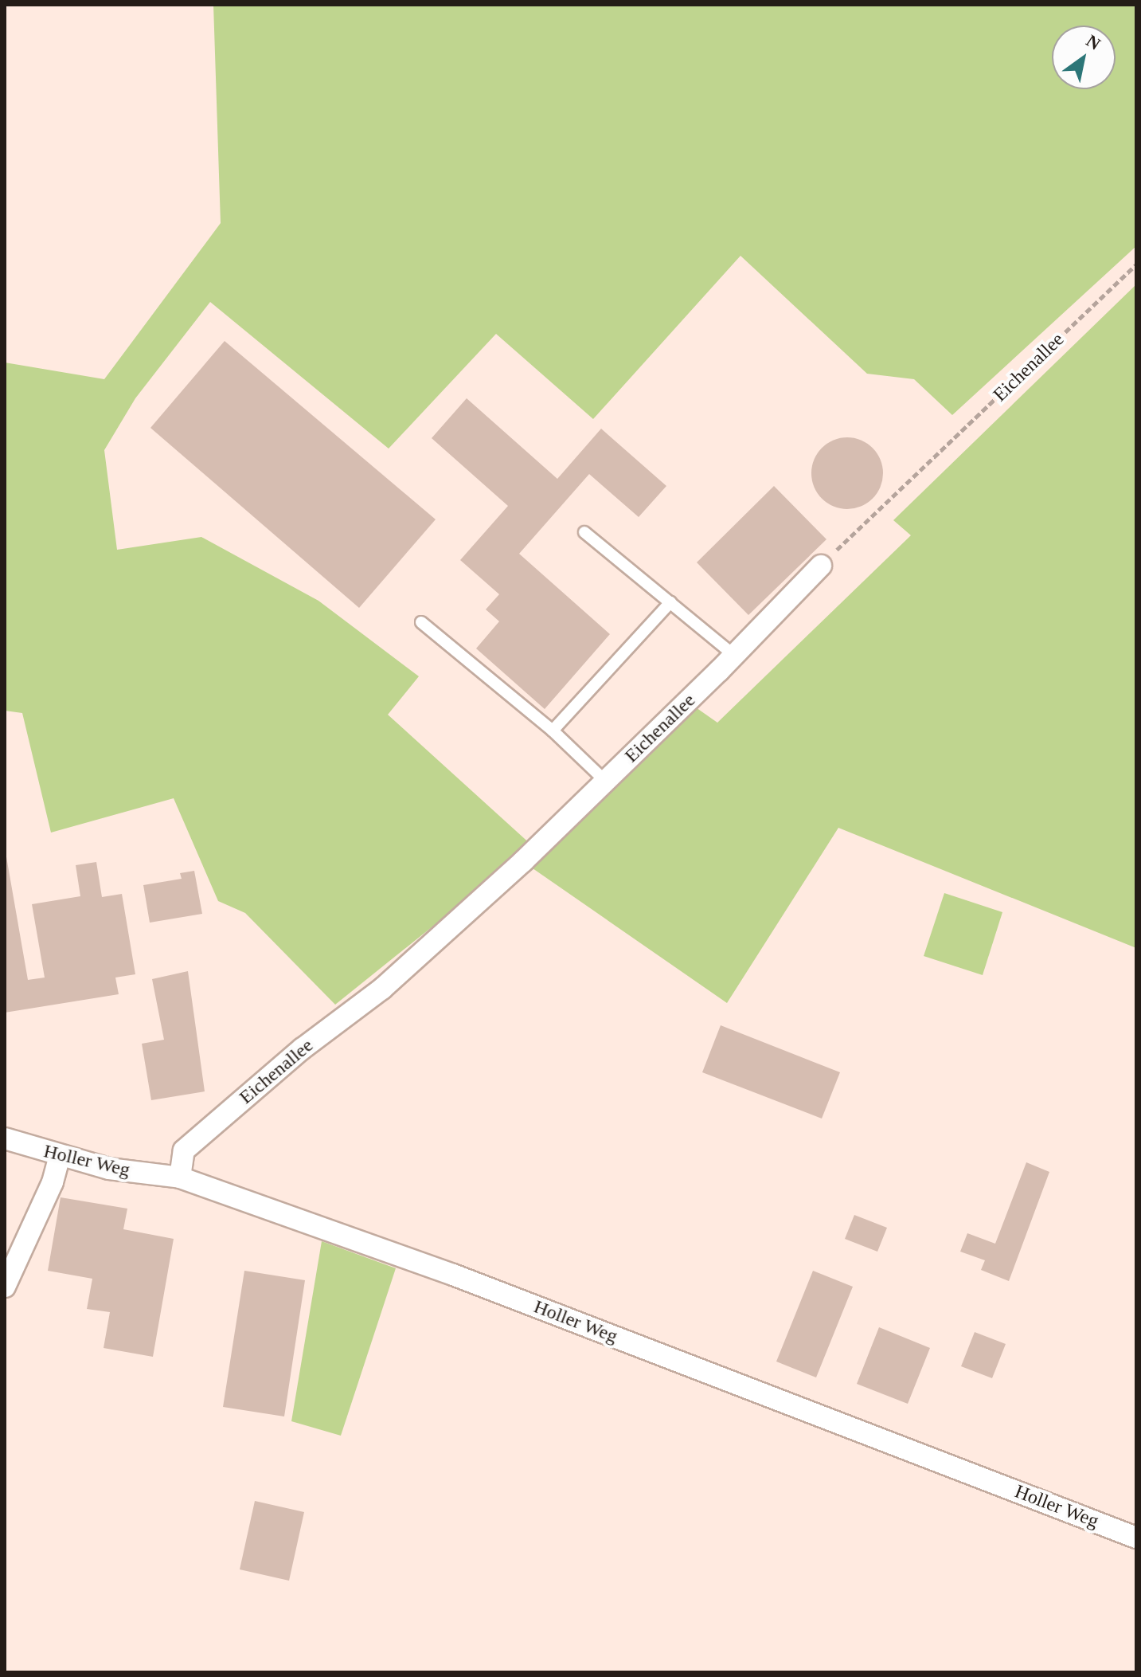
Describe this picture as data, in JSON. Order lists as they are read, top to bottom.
{
  "streets": {
    "street": ["Eichenallee", "Holler Weg"]
  },
  "crossings": [
    ["Eichenallee", "Holler Weg"]
  ],
  "north": "top right"
}
